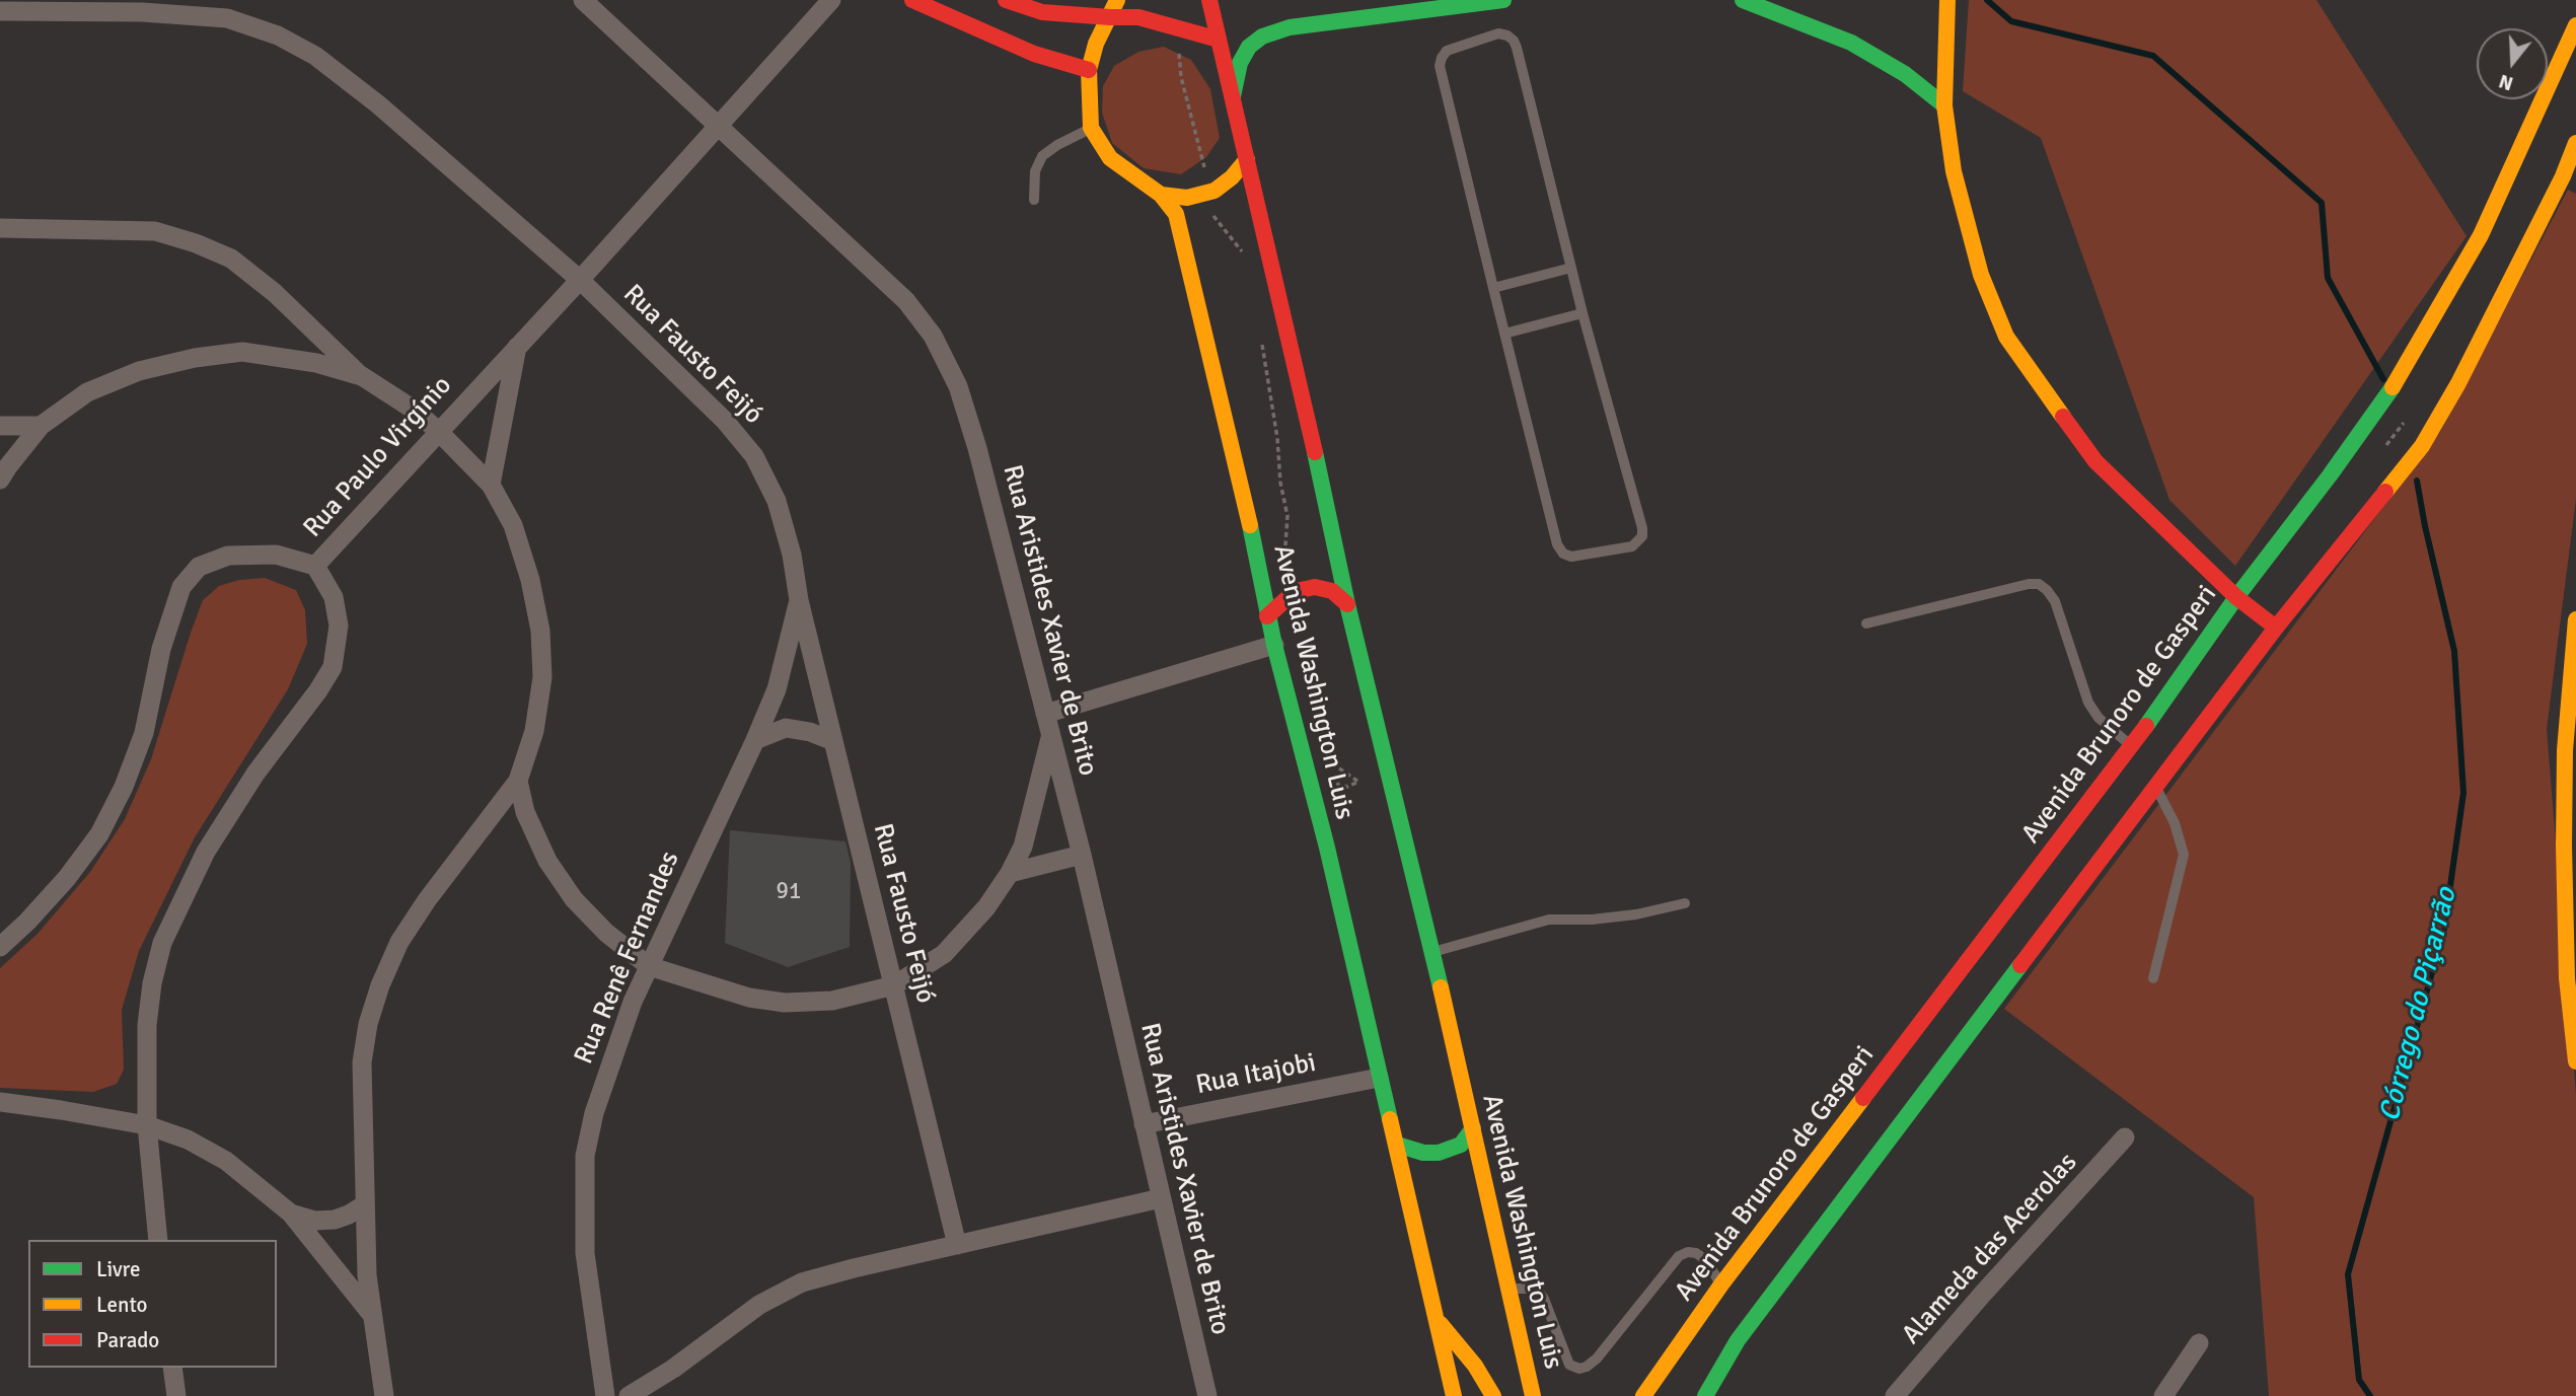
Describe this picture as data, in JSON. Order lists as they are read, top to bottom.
{
  "streets": {
    "main road": ["Avenida Washington Luis", "Avenida Brunoro de Gasperi"],
    "street": [
      "Rua Fausto Feijó",
      "Rua Paulo Virgínio",
      "Rua Aristides Xavier de Brito",
      "Rua Renê Fernandes",
      "Rua Itajobi",
      "Alameda das Acerolas"
    ]
  },
  "crossings": [
    ["Rua Fausto Feijó", "Rua Paulo Virgínio"],
    ["Rua Fausto Feijó", "Rua Renê Fernandes"],
    ["Rua Paulo Virgínio", "Rua Aristides Xavier de Brito"],
    ["Rua Aristides Xavier de Brito", "Rua Itajobi"],
    ["Avenida Washington Luis", "Rua Itajobi"]
  ],
  "water": ["Córrego do Piçarrão"],
  "house_numbers": ["91"],
  "legend": ["Livre", "Lento", "Parado"],
  "north": "bottom"
}
